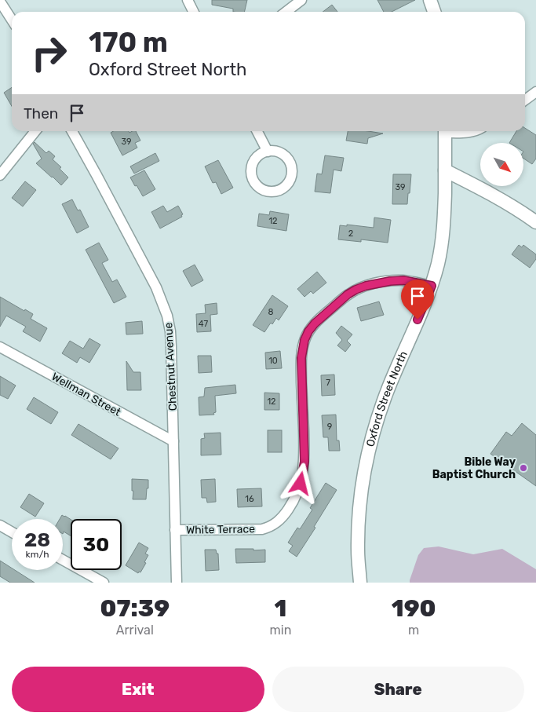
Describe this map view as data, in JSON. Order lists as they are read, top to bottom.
{
  "streets": {
    "street": [
      "Chestnut Avenue",
      "Wellman Street",
      "Oxford Street North",
      "White Terrace"
    ]
  },
  "crossings": [
    ["Chestnut Avenue", "Wellman Street"],
    ["Chestnut Avenue", "White Terrace"],
    ["Oxford Street North", "White Terrace"]
  ],
  "places": ["Bible Way Baptist Church"],
  "house_numbers": [
    "39",
    "39",
    "12",
    "2",
    "8",
    "47",
    "10",
    "7",
    "12",
    "9",
    "16"
  ],
  "north": "bottom right",
  "page": {
    "turn": ["170 m", "Oxford Street North"],
    "then": "Then",
    "speed": "28 km/h",
    "limit": "30",
    "eta": [
      "07:39",
      "Arrival",
      "1",
      "min",
      "190",
      "m"
    ],
    "buttons": ["Exit", "Share"]
  }
}
